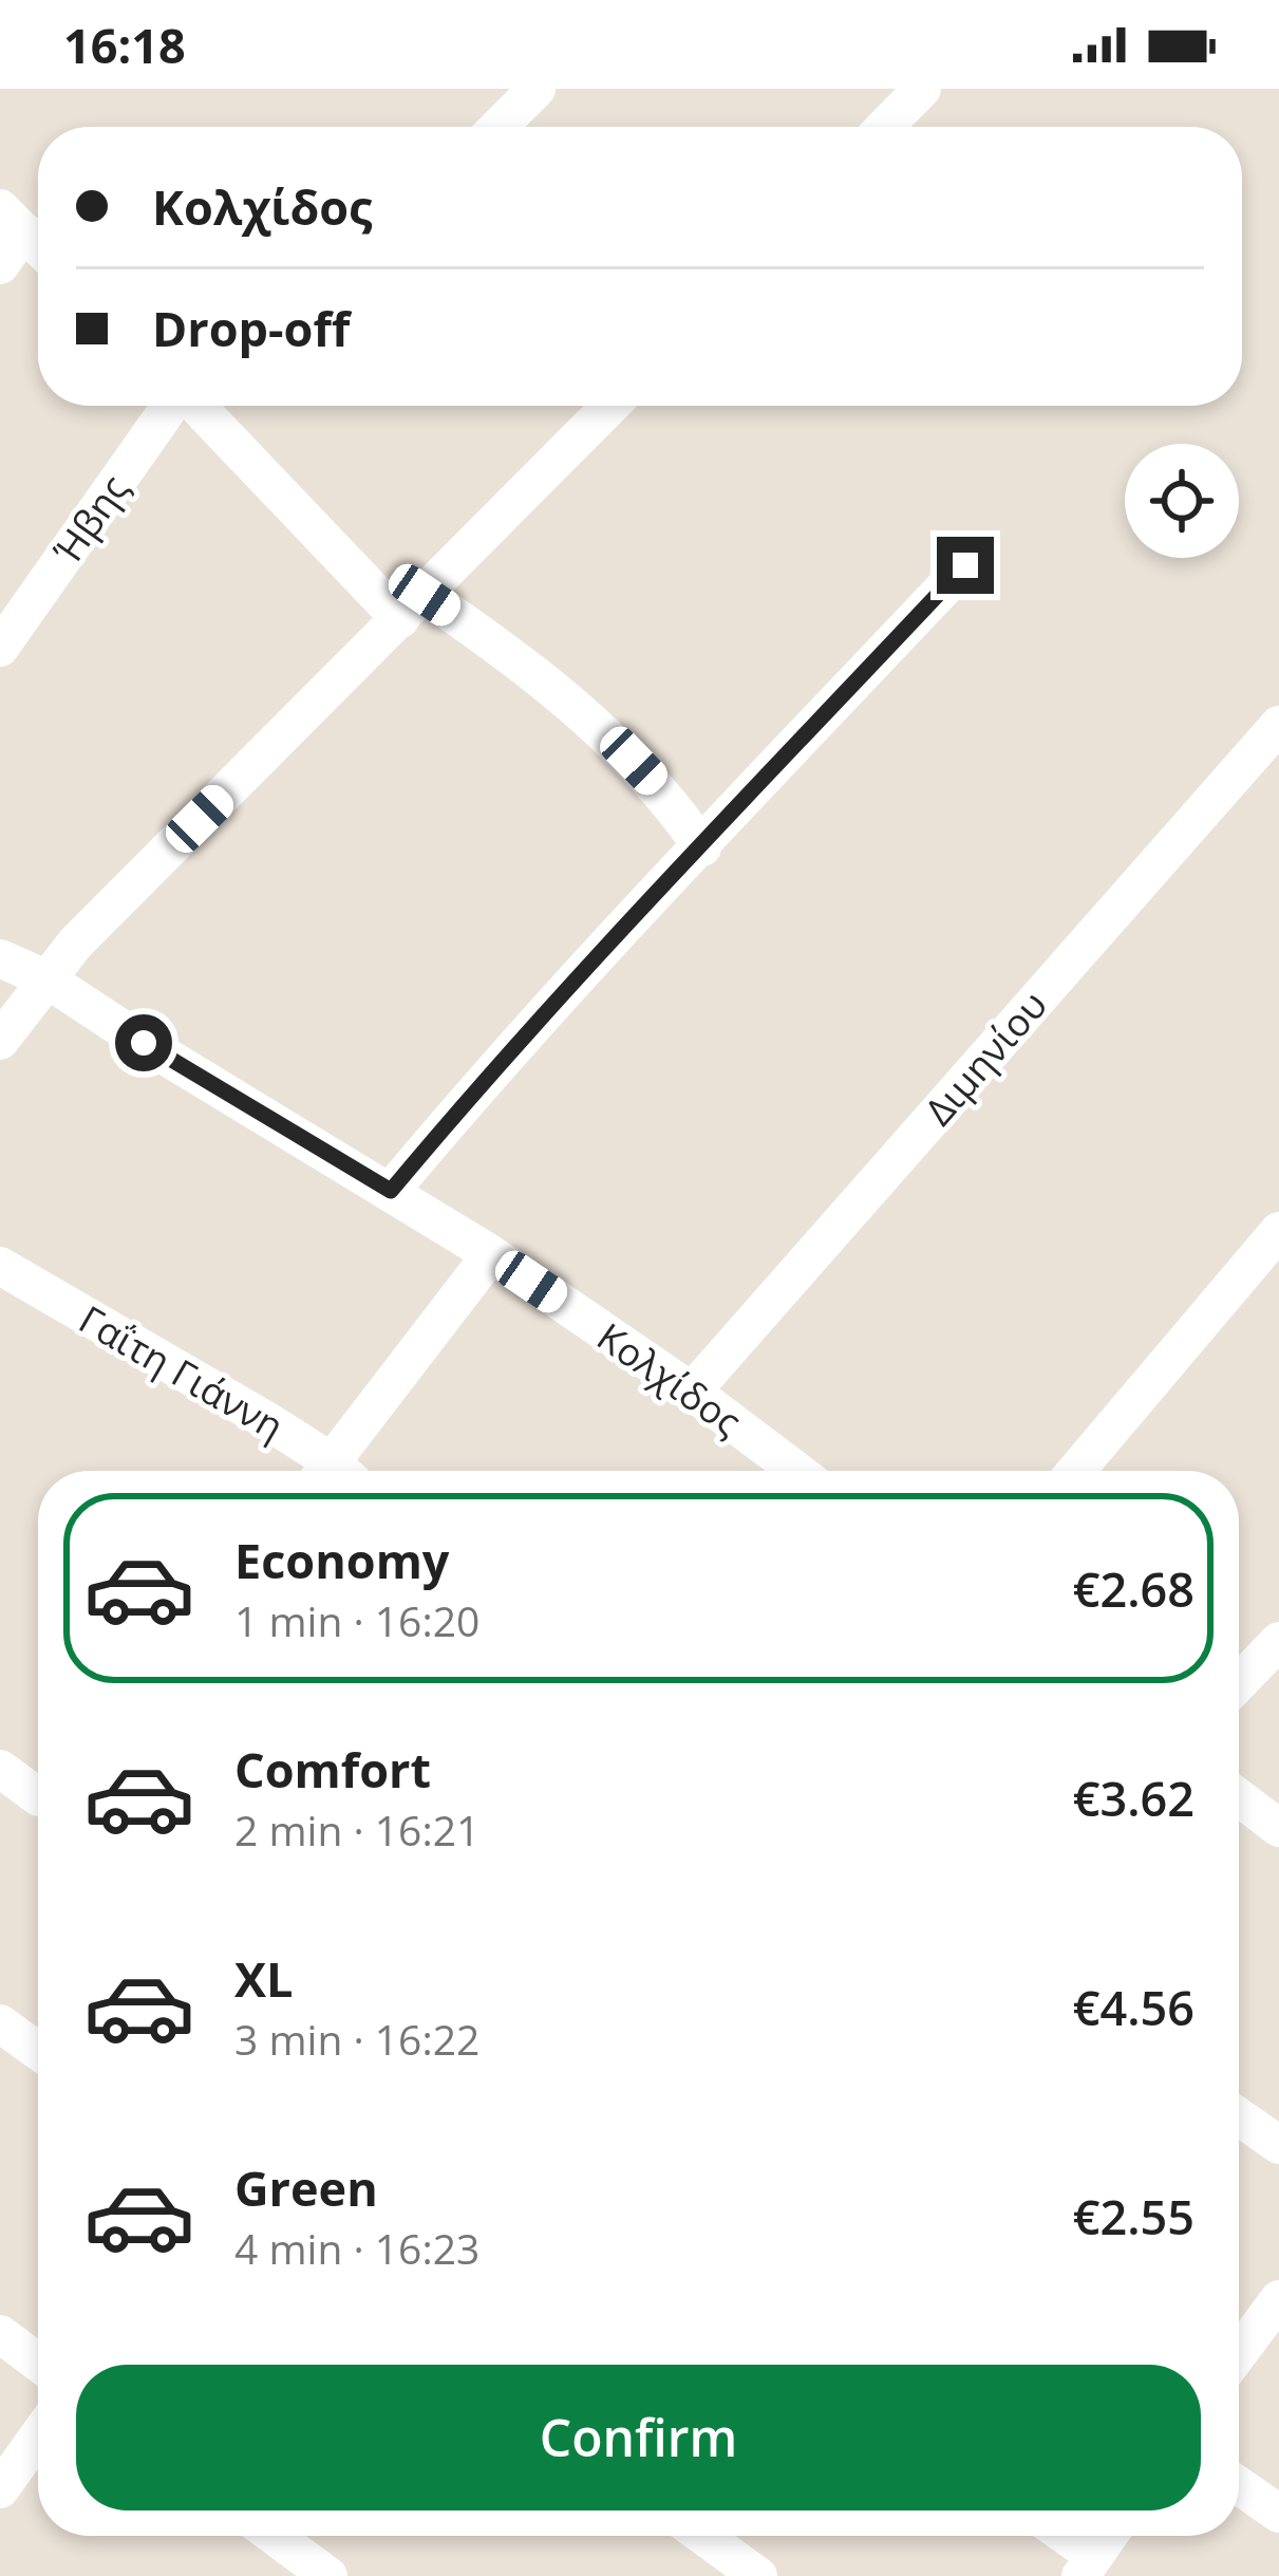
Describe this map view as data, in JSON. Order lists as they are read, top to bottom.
{
  "streets": {
    "street": [
      "Ήβης",
      "Διμηνίου",
      "Γαΐτη Γιάννη",
      "Κολχίδος"
    ]
  },
  "crossings": [
    ["Διμηνίου", "Κολχίδος"]
  ],
  "page": {
    "status": "16:18",
    "banner": ["Κολχίδος", "Drop-off"],
    "list": [
      {
        "name": "Economy",
        "note": "1 min · 16:20",
        "value": "€2.68"
      },
      {
        "name": "Comfort",
        "note": "2 min · 16:21",
        "value": "€3.62"
      },
      {
        "name": "XL",
        "note": "3 min · 16:22",
        "value": "€4.56"
      },
      {
        "name": "Green",
        "note": "4 min · 16:23",
        "value": "€2.55"
      }
    ],
    "buttons": "Confirm"
  }
}
